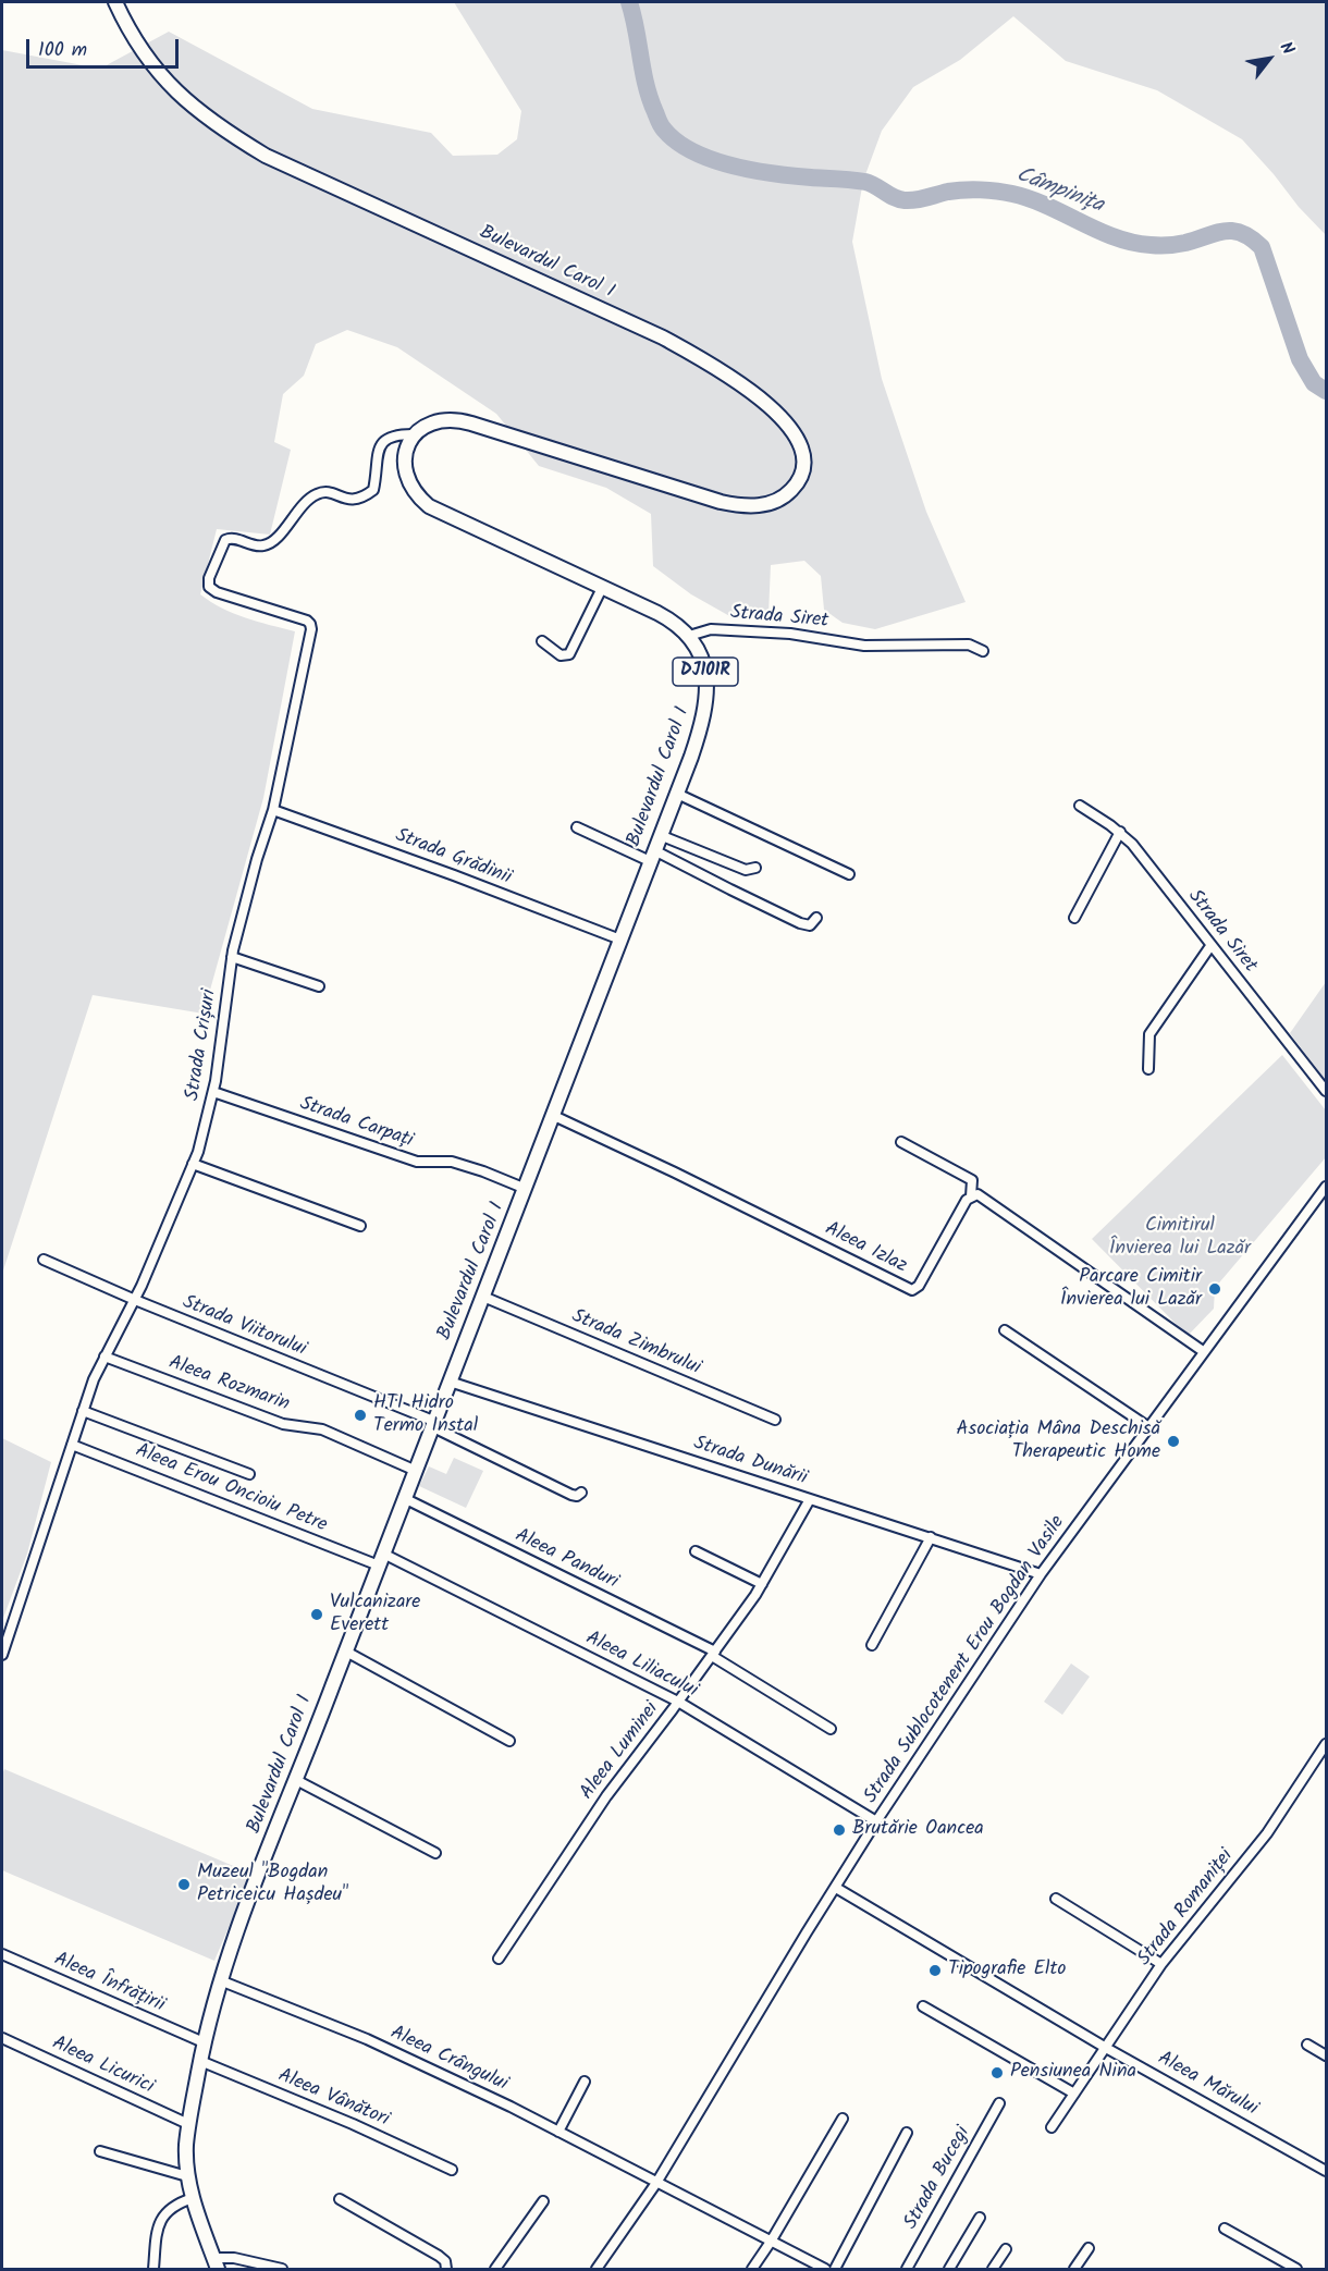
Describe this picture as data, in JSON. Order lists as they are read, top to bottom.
{
  "streets": {
    "main road": ["Bulevardul Carol I", "DJ101R"],
    "street": [
      "Strada Siret",
      "Strada Grădinii",
      "Strada Crișuri",
      "Strada Carpați",
      "Aleea Izlaz",
      "Strada Viitorului",
      "Strada Zimbrului",
      "Aleea Rozmarin",
      "Strada Dunării",
      "Aleea Erou Oncioiu Petre",
      "Aleea Panduri",
      "Strada Sublocotenent Erou Bogdan Vasile",
      "Aleea Liliacului",
      "Aleea Luminei",
      "Strada Romaniței",
      "Aleea Înfrățirii",
      "Aleea Crângului",
      "Aleea Licurici",
      "Aleea Mărului",
      "Aleea Vânători",
      "Strada Bucegi"
    ]
  },
  "crossings": [
    ["Bulevardul Carol I", "Strada Siret"],
    ["Bulevardul Carol I", "Strada Grădinii"],
    ["Bulevardul Carol I", "Strada Crișuri"],
    ["Bulevardul Carol I", "Strada Carpați"],
    ["Bulevardul Carol I", "Aleea Izlaz"],
    ["Bulevardul Carol I", "Strada Viitorului"],
    ["Bulevardul Carol I", "Strada Zimbrului"],
    ["Bulevardul Carol I", "Aleea Rozmarin"],
    ["Bulevardul Carol I", "Strada Dunării"],
    ["Bulevardul Carol I", "Aleea Erou Oncioiu Petre"],
    ["Bulevardul Carol I", "Aleea Panduri"],
    ["Bulevardul Carol I", "Aleea Liliacului"],
    ["Bulevardul Carol I", "Aleea Înfrățirii"],
    ["Bulevardul Carol I", "Aleea Crângului"],
    ["Bulevardul Carol I", "Aleea Licurici"],
    ["Bulevardul Carol I", "Aleea Vânători"],
    ["Strada Grădinii", "Strada Crișuri"],
    ["Strada Crișuri", "Strada Carpați"],
    ["Strada Crișuri", "Strada Viitorului"],
    ["Strada Crișuri", "Aleea Rozmarin"],
    ["Strada Crișuri", "Aleea Erou Oncioiu Petre"],
    ["Strada Dunării", "Strada Sublocotenent Erou Bogdan Vasile"],
    ["Strada Dunării", "Aleea Luminei"],
    ["Aleea Erou Oncioiu Petre", "Aleea Liliacului"],
    ["Aleea Panduri", "Aleea Luminei"],
    ["Strada Sublocotenent Erou Bogdan Vasile", "Aleea Liliacului"],
    ["Strada Sublocotenent Erou Bogdan Vasile", "Aleea Crângului"],
    ["Strada Sublocotenent Erou Bogdan Vasile", "Aleea Mărului"],
    ["Aleea Liliacului", "Aleea Luminei"],
    ["Strada Romaniței", "Aleea Mărului"]
  ],
  "water": ["Câmpinița"],
  "parks": ["Cimitirul Învierea lui Lazăr"],
  "places": [
    "Parcare Cimitir Învierea lui Lazăr",
    "HTI Hidro Termo Instal",
    "Asociația Mâna Deschisă Therapeutic Home",
    "Vulcanizare Everett",
    "Brutărie Oancea",
    "Muzeul \"Bogdan Petriceicu Hașdeu\"",
    "Tipografie Elto",
    "Pensiunea Nina"
  ],
  "scale_bar": "100 m",
  "north": "top right"
}
